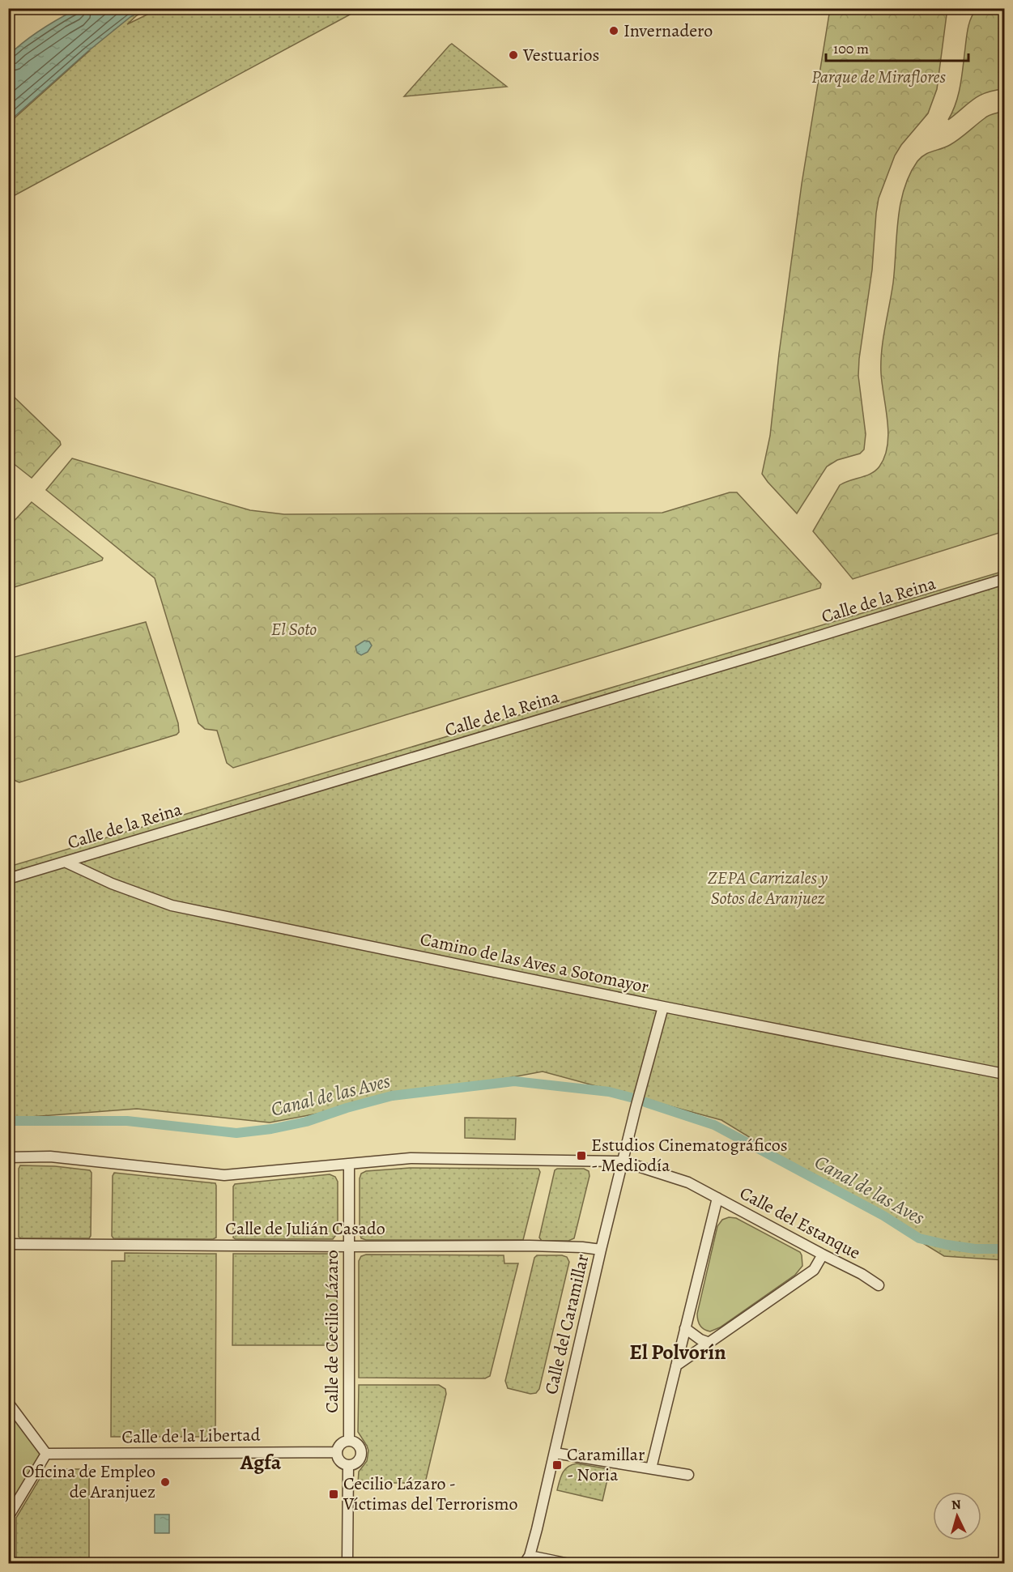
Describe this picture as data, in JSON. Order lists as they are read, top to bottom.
{
  "streets": {
    "street": [
      "Calle de la Reina",
      "Camino de las Aves a Sotomayor",
      "Calle del Estanque",
      "Calle de Julián Casado",
      "Calle del Caramillar",
      "Calle de Cecilio Lázaro",
      "Calle de la Libertad"
    ]
  },
  "crossings": [
    ["Calle de la Reina", "Camino de las Aves a Sotomayor"],
    ["Camino de las Aves a Sotomayor", "Calle del Caramillar"],
    ["Calle del Estanque", "Calle del Caramillar"],
    ["Calle del Estanque", "Calle de Cecilio Lázaro"],
    ["Calle de Julián Casado", "Calle del Caramillar"],
    ["Calle de Julián Casado", "Calle de Cecilio Lázaro"],
    ["Calle de Cecilio Lázaro", "Calle de la Libertad"]
  ],
  "districts": ["El Polvorín", "Agfa"],
  "water": ["Canal de las Aves"],
  "parks": ["Parque de Miraflores", "El Soto", "ZEPA Carrizales y Sotos de Aranjuez"],
  "places": {
    "other": ["Invernadero", "Vestuarios", "Oficina de Empleo de Aranjuez"],
    "transit": ["Estudios Cinematográficos - Mediodía", "Caramillar - Noria", "Cecilio Lázaro - Víctimas del Terrorismo"]
  },
  "scale_bar": "100 m",
  "north": "top"
}
